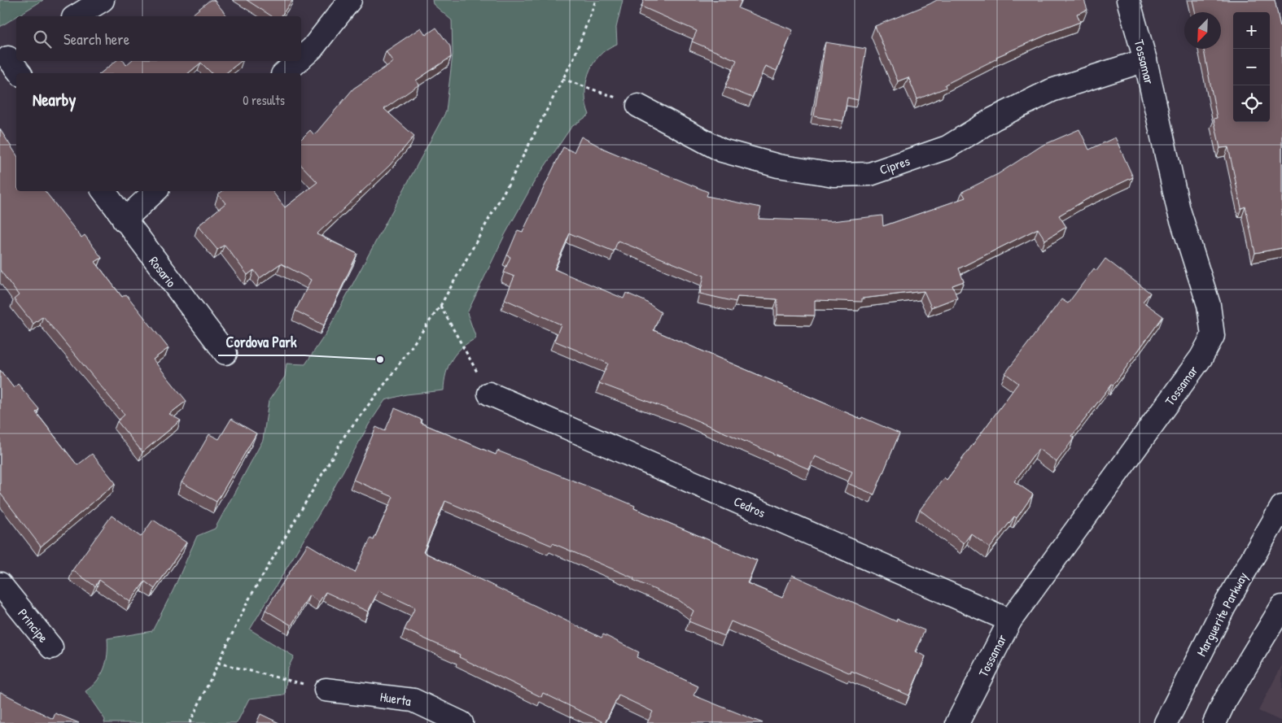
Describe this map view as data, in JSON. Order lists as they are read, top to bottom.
{
  "streets": {
    "street": [
      "Tossamar",
      "Cipres",
      "Rosario",
      "Cedros",
      "Marguerite Parkway",
      "Principe",
      "Huerta"
    ]
  },
  "crossings": [
    ["Tossamar", "Cipres"],
    ["Tossamar", "Cedros"]
  ],
  "places": ["Cordova Park"],
  "north": "bottom left",
  "page": {
    "map_buttons": ["+", "−"],
    "search": "Search here",
    "heading": ["Nearby", "0 results"]
  }
}
